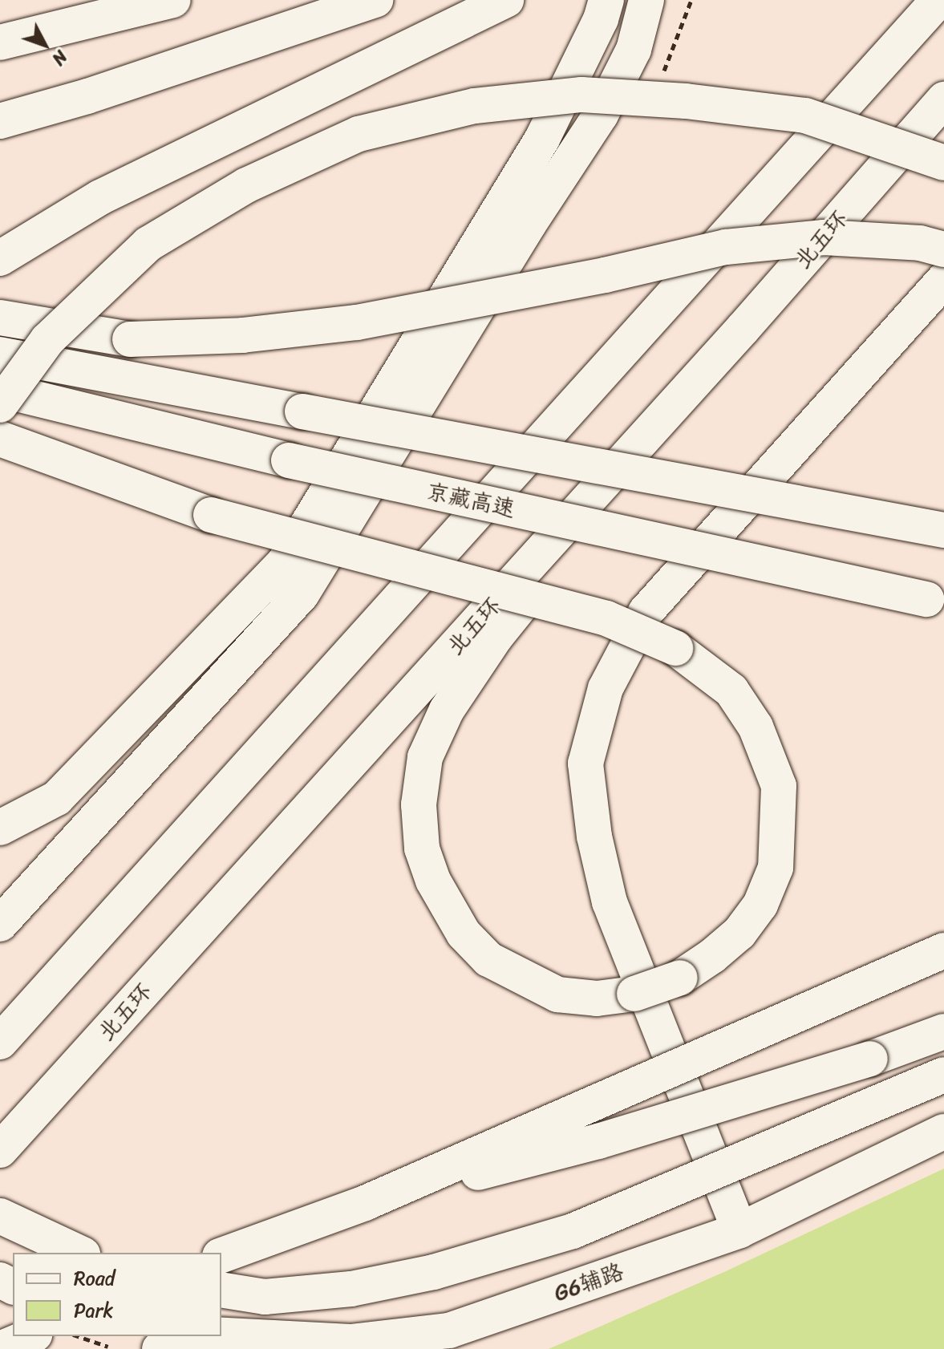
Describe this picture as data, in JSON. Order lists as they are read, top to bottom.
{
  "streets": {
    "main road": ["北五环", "京藏高速", "G6辅路"]
  },
  "legend": ["Road", "Park"],
  "north": "bottom right"
}
